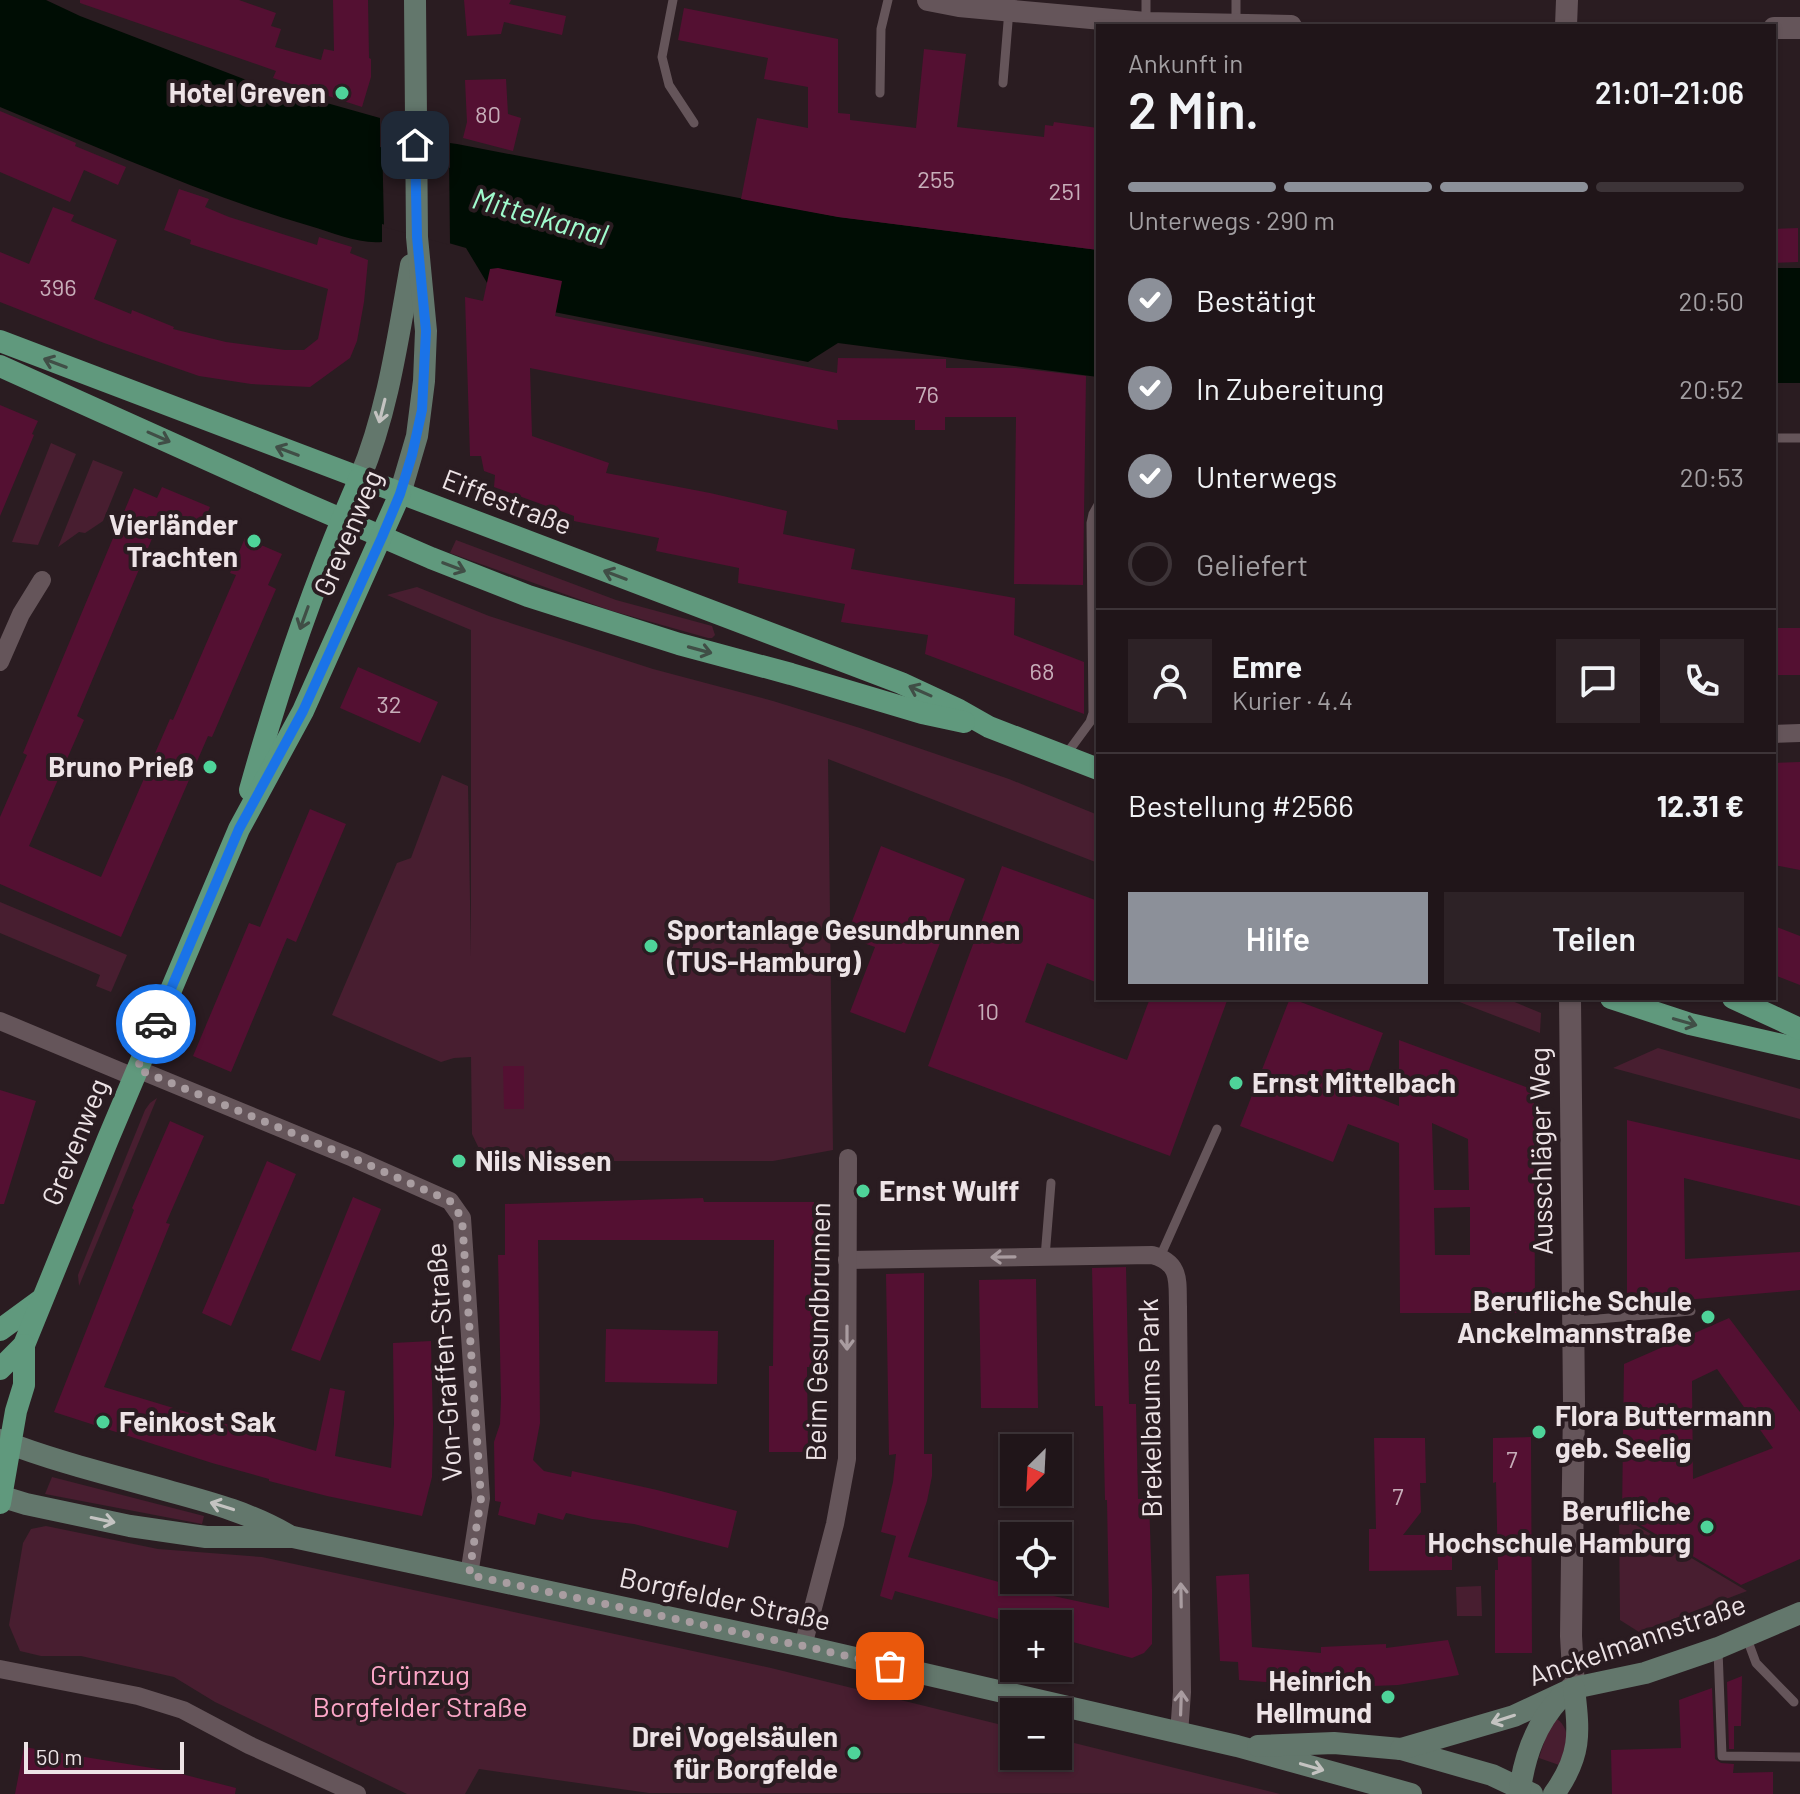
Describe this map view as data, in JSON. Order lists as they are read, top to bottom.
{
  "streets": {
    "main road": [
      "Eiffestraße",
      "Grevenweg",
      "Ausschläger Weg",
      "Borgfelder Straße",
      "Anckelmannstraße"
    ],
    "street": ["Beim Gesundbrunnen", "Von-Graffen-Straße", "Brekelbaums Park"]
  },
  "crossings": [
    ["Eiffestraße", "Grevenweg"],
    ["Grevenweg", "Von-Graffen-Straße"],
    ["Grevenweg", "Borgfelder Straße"],
    ["Ausschläger Weg", "Anckelmannstraße"],
    ["Beim Gesundbrunnen", "Brekelbaums Park"],
    ["Beim Gesundbrunnen", "Borgfelder Straße"],
    ["Von-Graffen-Straße", "Borgfelder Straße"],
    ["Brekelbaums Park", "Borgfelder Straße"],
    ["Borgfelder Straße", "Anckelmannstraße"]
  ],
  "one_way": ["Beim Gesundbrunnen", "Anckelmannstraße"],
  "water": ["Mittelkanal"],
  "parks": ["Grünzug Borgfelder Straße"],
  "places": [
    "Hotel Greven",
    "Vierländer Trachten",
    "Bruno Prieß",
    "Sportanlage Gesundbrunnen (TUS-Hamburg)",
    "Ernst Mittelbach",
    "Nils Nissen",
    "Ernst Wulff",
    "Berufliche Schule Anckelmannstraße",
    "Feinkost Sak",
    "Flora Buttermann geb. Seelig",
    "Berufliche Hochschule Hamburg",
    "Heinrich Hellmund",
    "Drei Vogelsäulen für Borgfelde"
  ],
  "house_numbers": [
    "80",
    "255",
    "251",
    "396",
    "76",
    "68",
    "32",
    "10",
    "7",
    "7"
  ],
  "scale_bar": "50 m",
  "north": "bottom left",
  "page": {
    "heading": ["2 Min.", "Ankunft in", "21:01–21:06"],
    "panel": [
      "Emre",
      "Kurier · 4.4",
      "Bestellung #2566",
      "12.31 €"
    ],
    "bar": "Unterwegs · 290 m",
    "list": [
      ["Bestätigt", "20:50"],
      ["In Zubereitung", "20:52"],
      ["Unterwegs", "20:53"],
      "Geliefert"
    ],
    "buttons": ["Hilfe", "Teilen"],
    "map_buttons": ["+", "−"],
    "scale": "50 m"
  }
}
